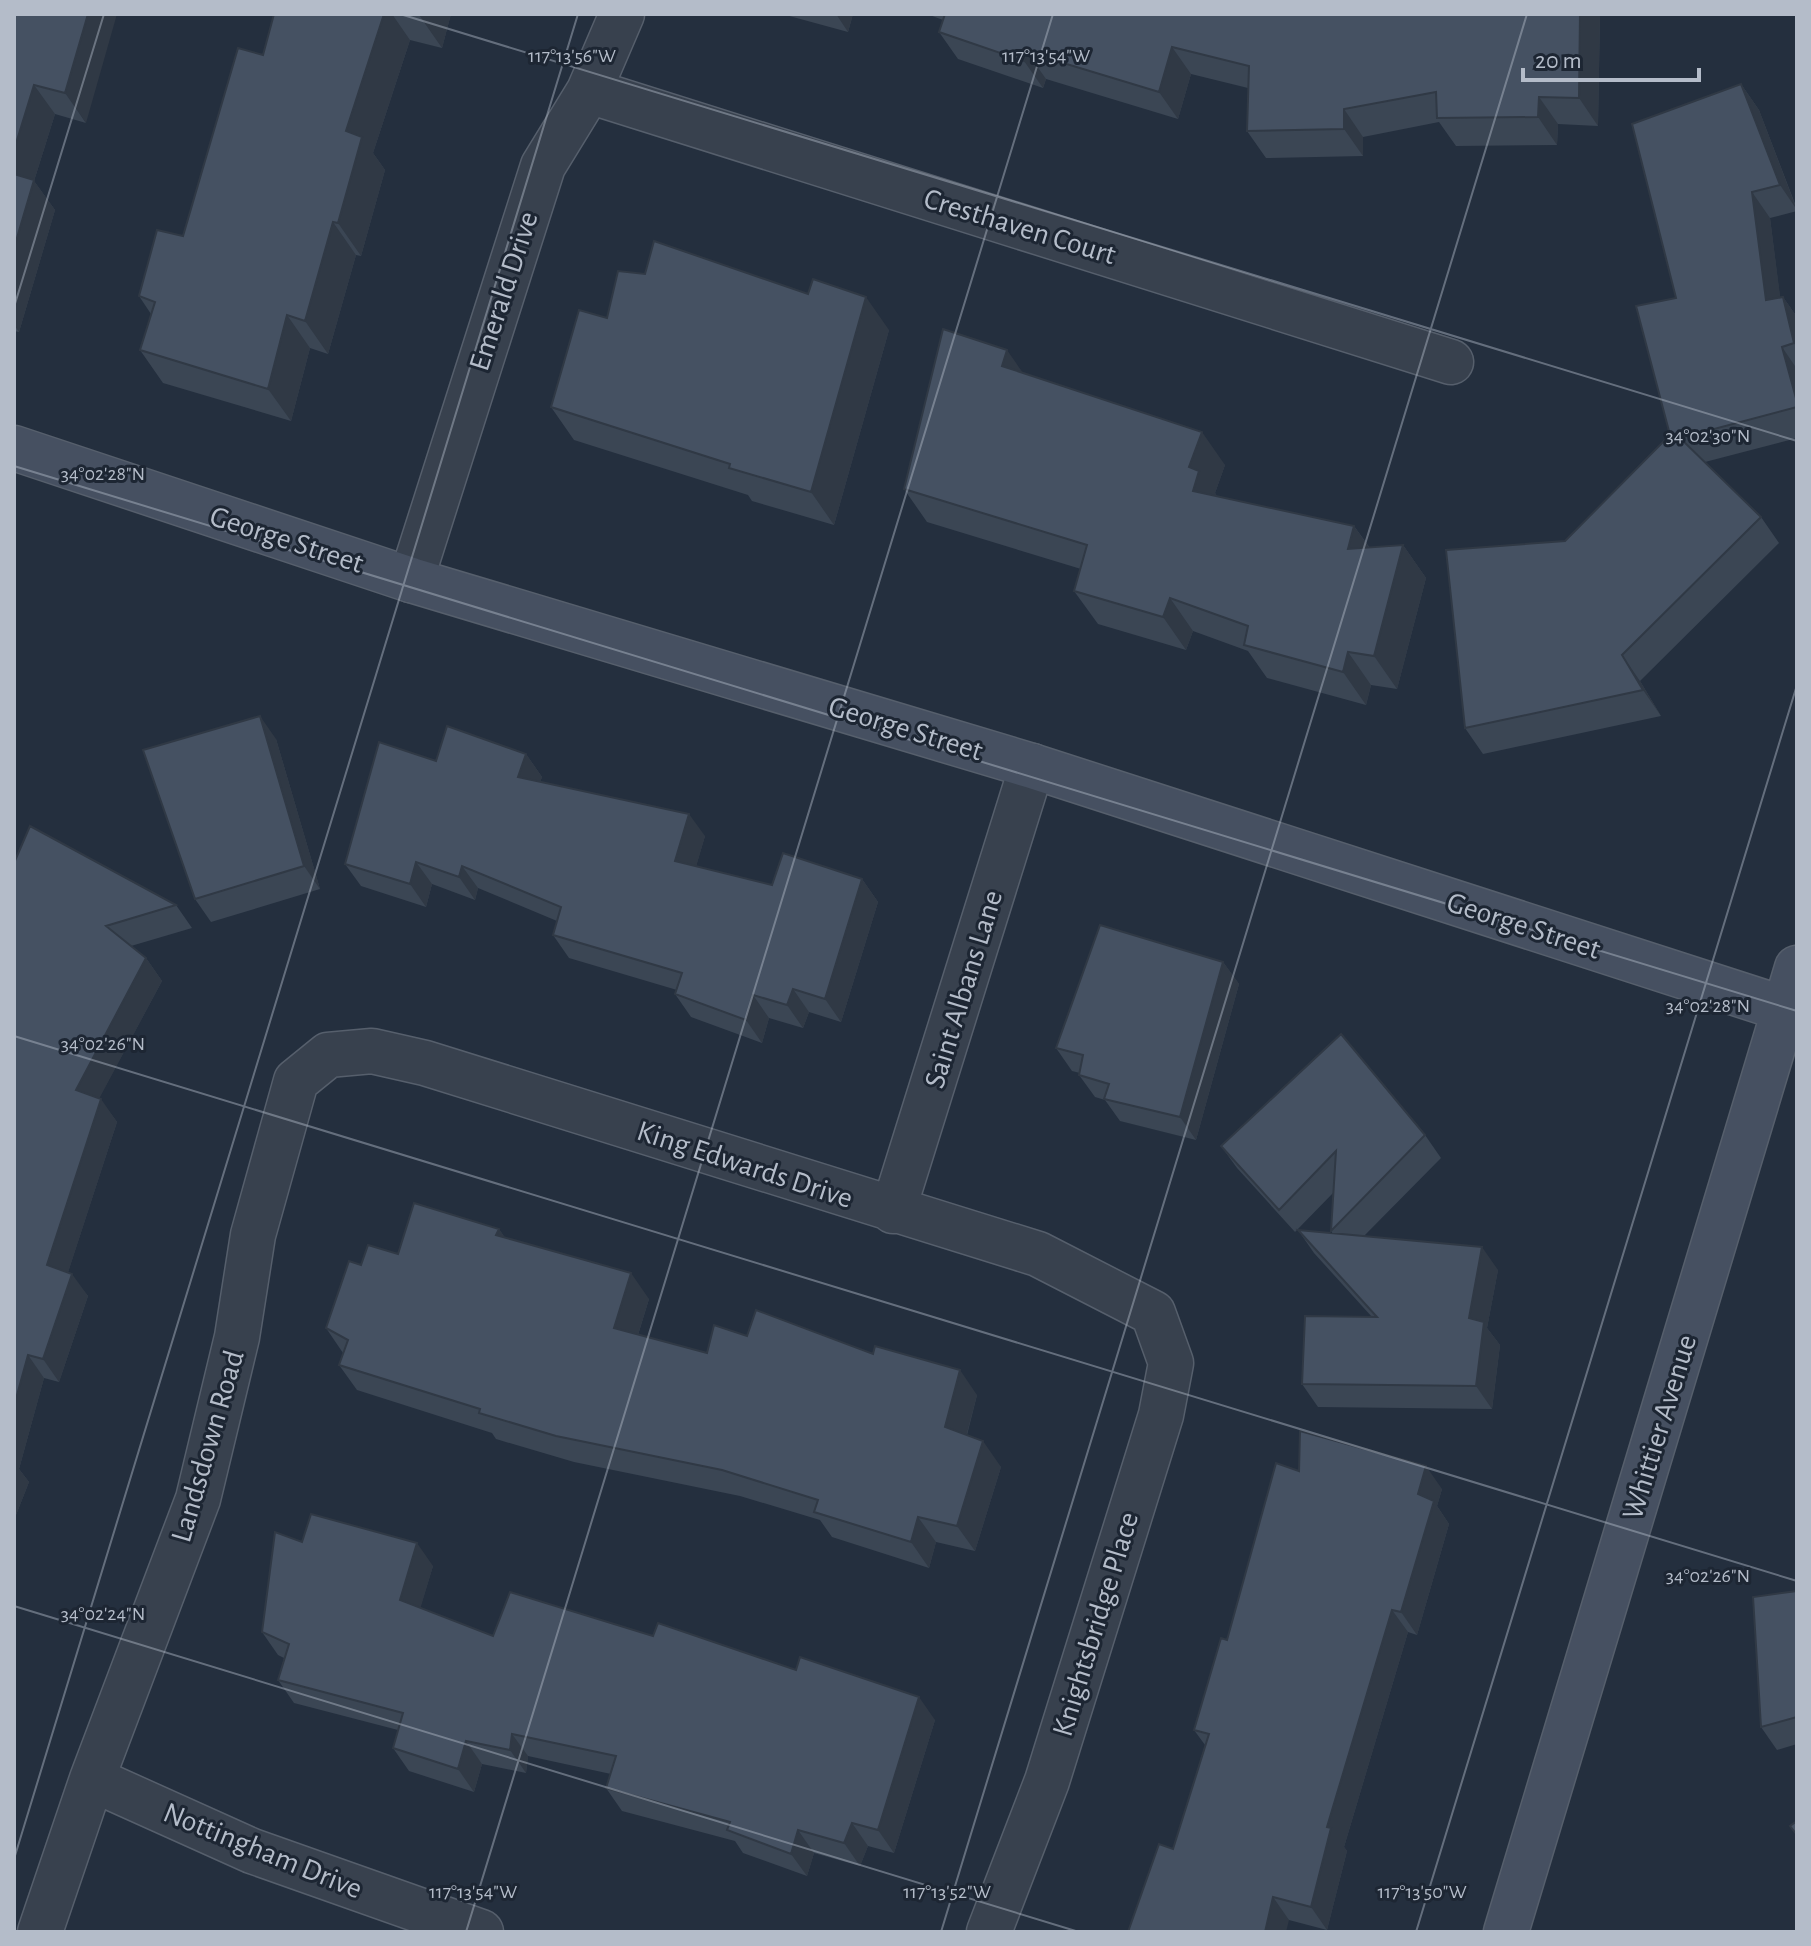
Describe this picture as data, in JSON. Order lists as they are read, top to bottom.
{
  "streets": {
    "street": [
      "Cresthaven Court",
      "Emerald Drive",
      "George Street",
      "Saint Albans Lane",
      "King Edwards Drive",
      "Whittier Avenue",
      "Landsdown Road",
      "Knightsbridge Place",
      "Nottingham Drive"
    ]
  },
  "crossings": [
    ["Cresthaven Court", "Emerald Drive"],
    ["Emerald Drive", "George Street"],
    ["George Street", "Saint Albans Lane"],
    ["George Street", "Whittier Avenue"],
    ["Saint Albans Lane", "King Edwards Drive"],
    ["King Edwards Drive", "Landsdown Road"],
    ["King Edwards Drive", "Knightsbridge Place"],
    ["Landsdown Road", "Nottingham Drive"]
  ],
  "scale_bar": "20 m",
  "coordinates": [
    "117°13'56\"W",
    "117°13'54\"W",
    "34°02'30\"N",
    "34°02'28\"N",
    "34°02'26\"N",
    "34°02'24\"N",
    "117°13'52\"W",
    "117°13'50\"W"
  ]
}
